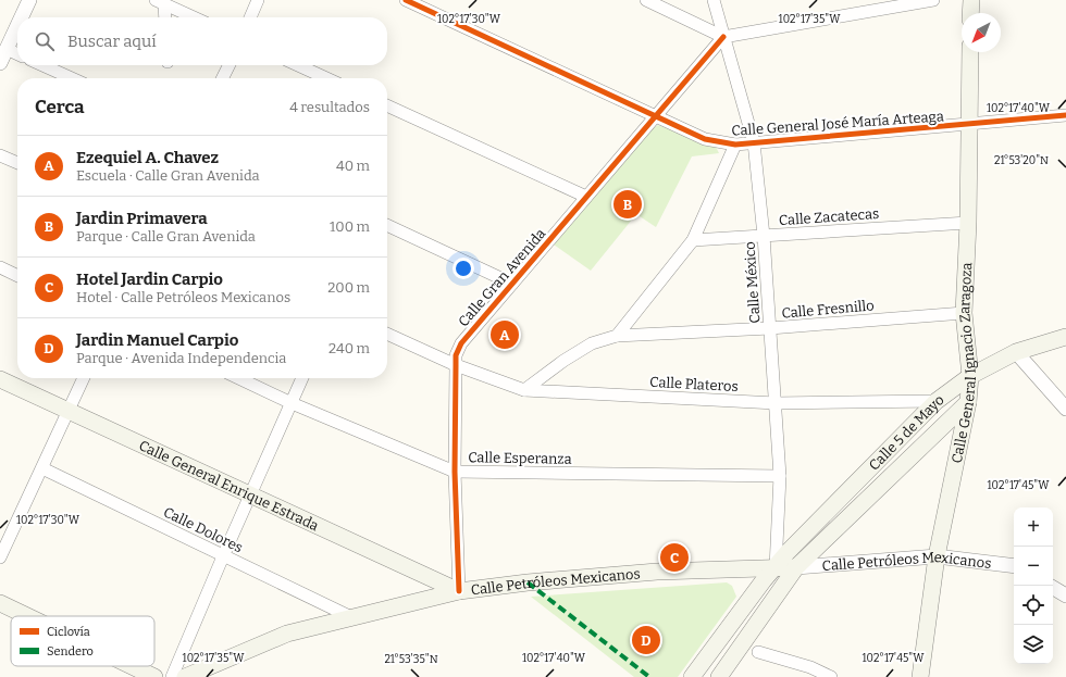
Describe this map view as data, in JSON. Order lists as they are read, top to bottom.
{
  "streets": {
    "main road": [
      "Calle General Ignacio Zaragoza",
      "Calle 5 de Mayo",
      "Calle General Enrique Estrada",
      "Calle Petróleos Mexicanos"
    ],
    "street": [
      "Calle General José María Arteaga",
      "Calle Zacatecas",
      "Calle Gran Avenida",
      "Calle México",
      "Calle Fresnillo",
      "Calle Plateros",
      "Calle Esperanza",
      "Calle Dolores"
    ]
  },
  "crossings": [
    ["Calle General José María Arteaga", "Calle Gran Avenida"],
    ["Calle General José María Arteaga", "Calle México"],
    ["Calle General José María Arteaga", "Calle General Ignacio Zaragoza"],
    ["Calle Zacatecas", "Calle México"],
    ["Calle Zacatecas", "Calle General Ignacio Zaragoza"],
    ["Calle Gran Avenida", "Calle México"],
    ["Calle Gran Avenida", "Calle Plateros"],
    ["Calle Gran Avenida", "Calle Esperanza"],
    ["Calle Gran Avenida", "Calle General Enrique Estrada"],
    ["Calle Gran Avenida", "Calle Petróleos Mexicanos"],
    ["Calle México", "Calle Fresnillo"],
    ["Calle México", "Calle Plateros"],
    ["Calle México", "Calle 5 de Mayo"],
    ["Calle México", "Calle Esperanza"],
    ["Calle México", "Calle Petróleos Mexicanos"],
    ["Calle Fresnillo", "Calle General Ignacio Zaragoza"],
    ["Calle Fresnillo", "Calle Plateros"],
    ["Calle General Ignacio Zaragoza", "Calle 5 de Mayo"],
    ["Calle General Ignacio Zaragoza", "Calle Petróleos Mexicanos"],
    ["Calle Plateros", "Calle 5 de Mayo"],
    ["Calle 5 de Mayo", "Calle Petróleos Mexicanos"],
    ["Calle General Enrique Estrada", "Calle Petróleos Mexicanos"],
    ["Calle Dolores", "Calle Petróleos Mexicanos"]
  ],
  "legend": ["Ciclovía", "Sendero"],
  "north": "bottom left",
  "page": {
    "search": "Buscar aquí",
    "heading": ["Cerca", "4 resultados"],
    "list": [
      {
        "mark": "A",
        "name": "Ezequiel A. Chavez",
        "note": "Escuela · Calle Gran Avenida",
        "value": "40 m"
      },
      {
        "mark": "B",
        "name": "Jardin Primavera",
        "note": "Parque · Calle Gran Avenida",
        "value": "100 m"
      },
      {
        "mark": "C",
        "name": "Hotel Jardin Carpio",
        "note": "Hotel · Calle Petróleos Mexicanos",
        "value": "200 m"
      },
      {
        "mark": "D",
        "name": "Jardin Manuel Carpio",
        "note": "Parque · Avenida Independencia",
        "value": "240 m"
      }
    ],
    "pins": [
      "B",
      "A",
      "C",
      "D"
    ],
    "map_buttons": ["+", "−"]
  },
  "coordinates": [
    "102°17'35\"W",
    "102°17'30\"W",
    "102°17'40\"W",
    "21°53'20\"N",
    "102°17'45\"W",
    "21°53'35\"N"
  ]
}
